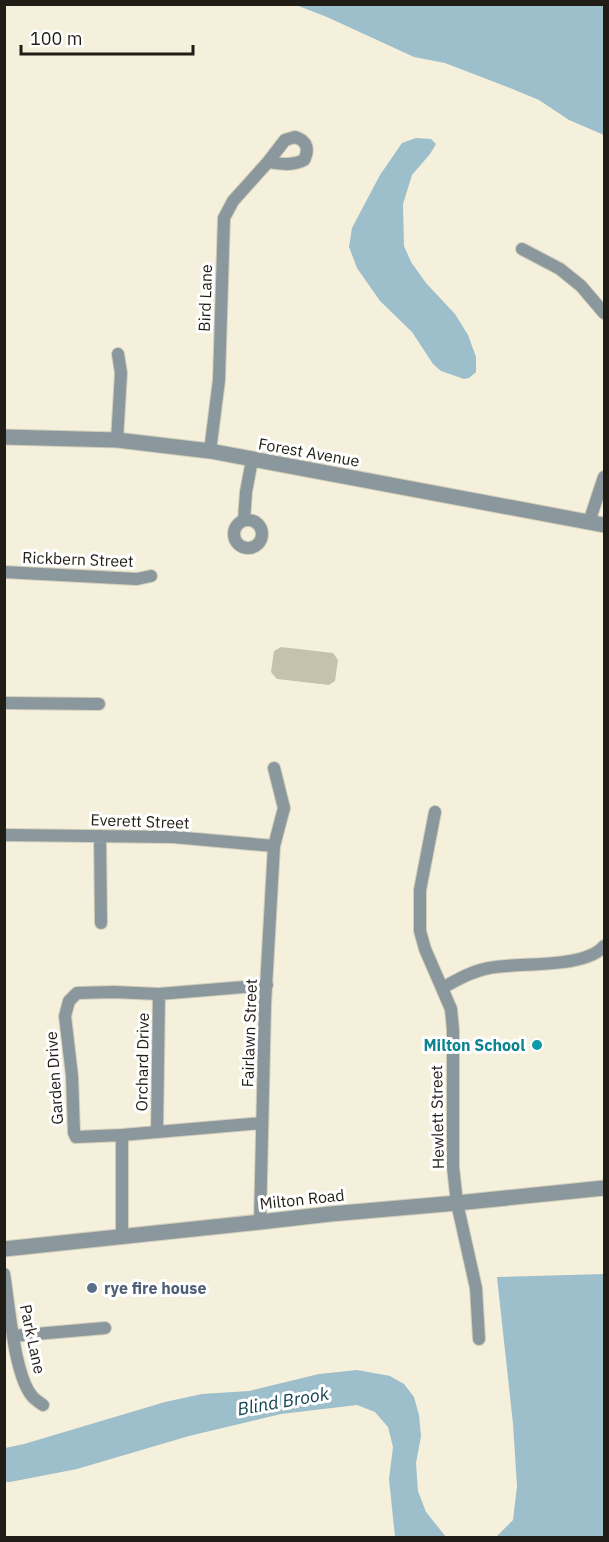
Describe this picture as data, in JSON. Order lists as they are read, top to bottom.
{
  "streets": {
    "street": [
      "Bird Lane",
      "Forest Avenue",
      "Rickbern Street",
      "Everett Street",
      "Fairlawn Street",
      "Orchard Drive",
      "Garden Drive",
      "Hewlett Street",
      "Milton Road",
      "Park Lane"
    ]
  },
  "crossings": [
    ["Bird Lane", "Forest Avenue"],
    ["Everett Street", "Fairlawn Street"],
    ["Fairlawn Street", "Orchard Drive"],
    ["Fairlawn Street", "Garden Drive"],
    ["Fairlawn Street", "Milton Road"],
    ["Orchard Drive", "Garden Drive"],
    ["Hewlett Street", "Milton Road"]
  ],
  "water": ["Blind Brook"],
  "places": ["Milton School", "rye fire house"],
  "scale_bar": "100 m"
}
